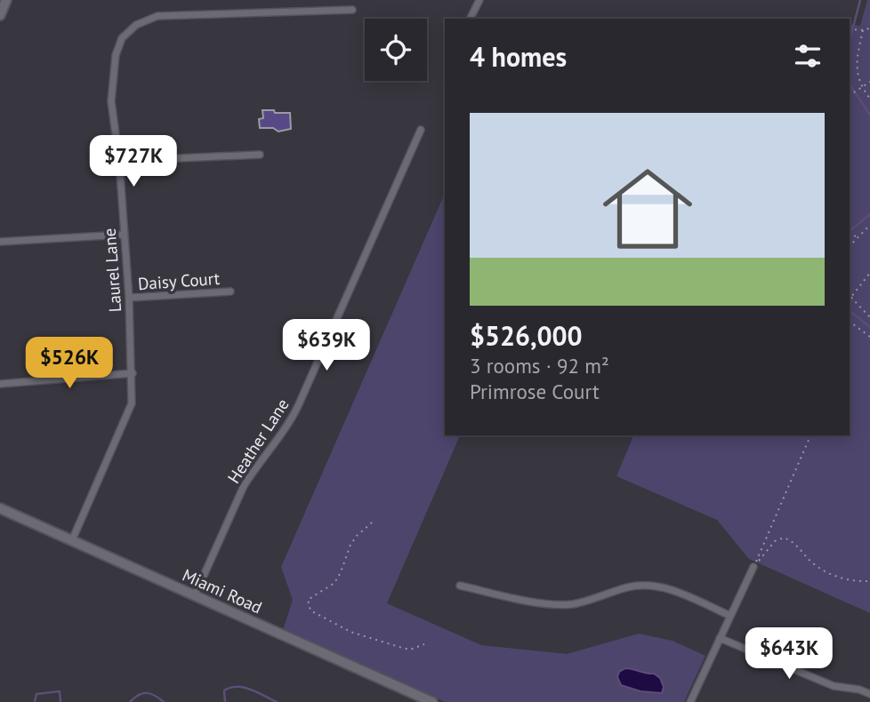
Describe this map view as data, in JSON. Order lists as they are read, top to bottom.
{
  "streets": {
    "street": [
      "Laurel Lane",
      "Daisy Court",
      "Heather Lane",
      "Miami Road"
    ]
  },
  "crossings": [
    ["Laurel Lane", "Daisy Court"],
    ["Laurel Lane", "Miami Road"],
    ["Heather Lane", "Miami Road"]
  ],
  "page": {
    "heading": "4 homes",
    "list": [
      {
        "name": "$526,000",
        "note": "3 rooms · 92 m² · Primrose Court"
      }
    ],
    "price": [
      "$727K",
      "$639K",
      "$526K",
      "$643K"
    ]
  }
}
